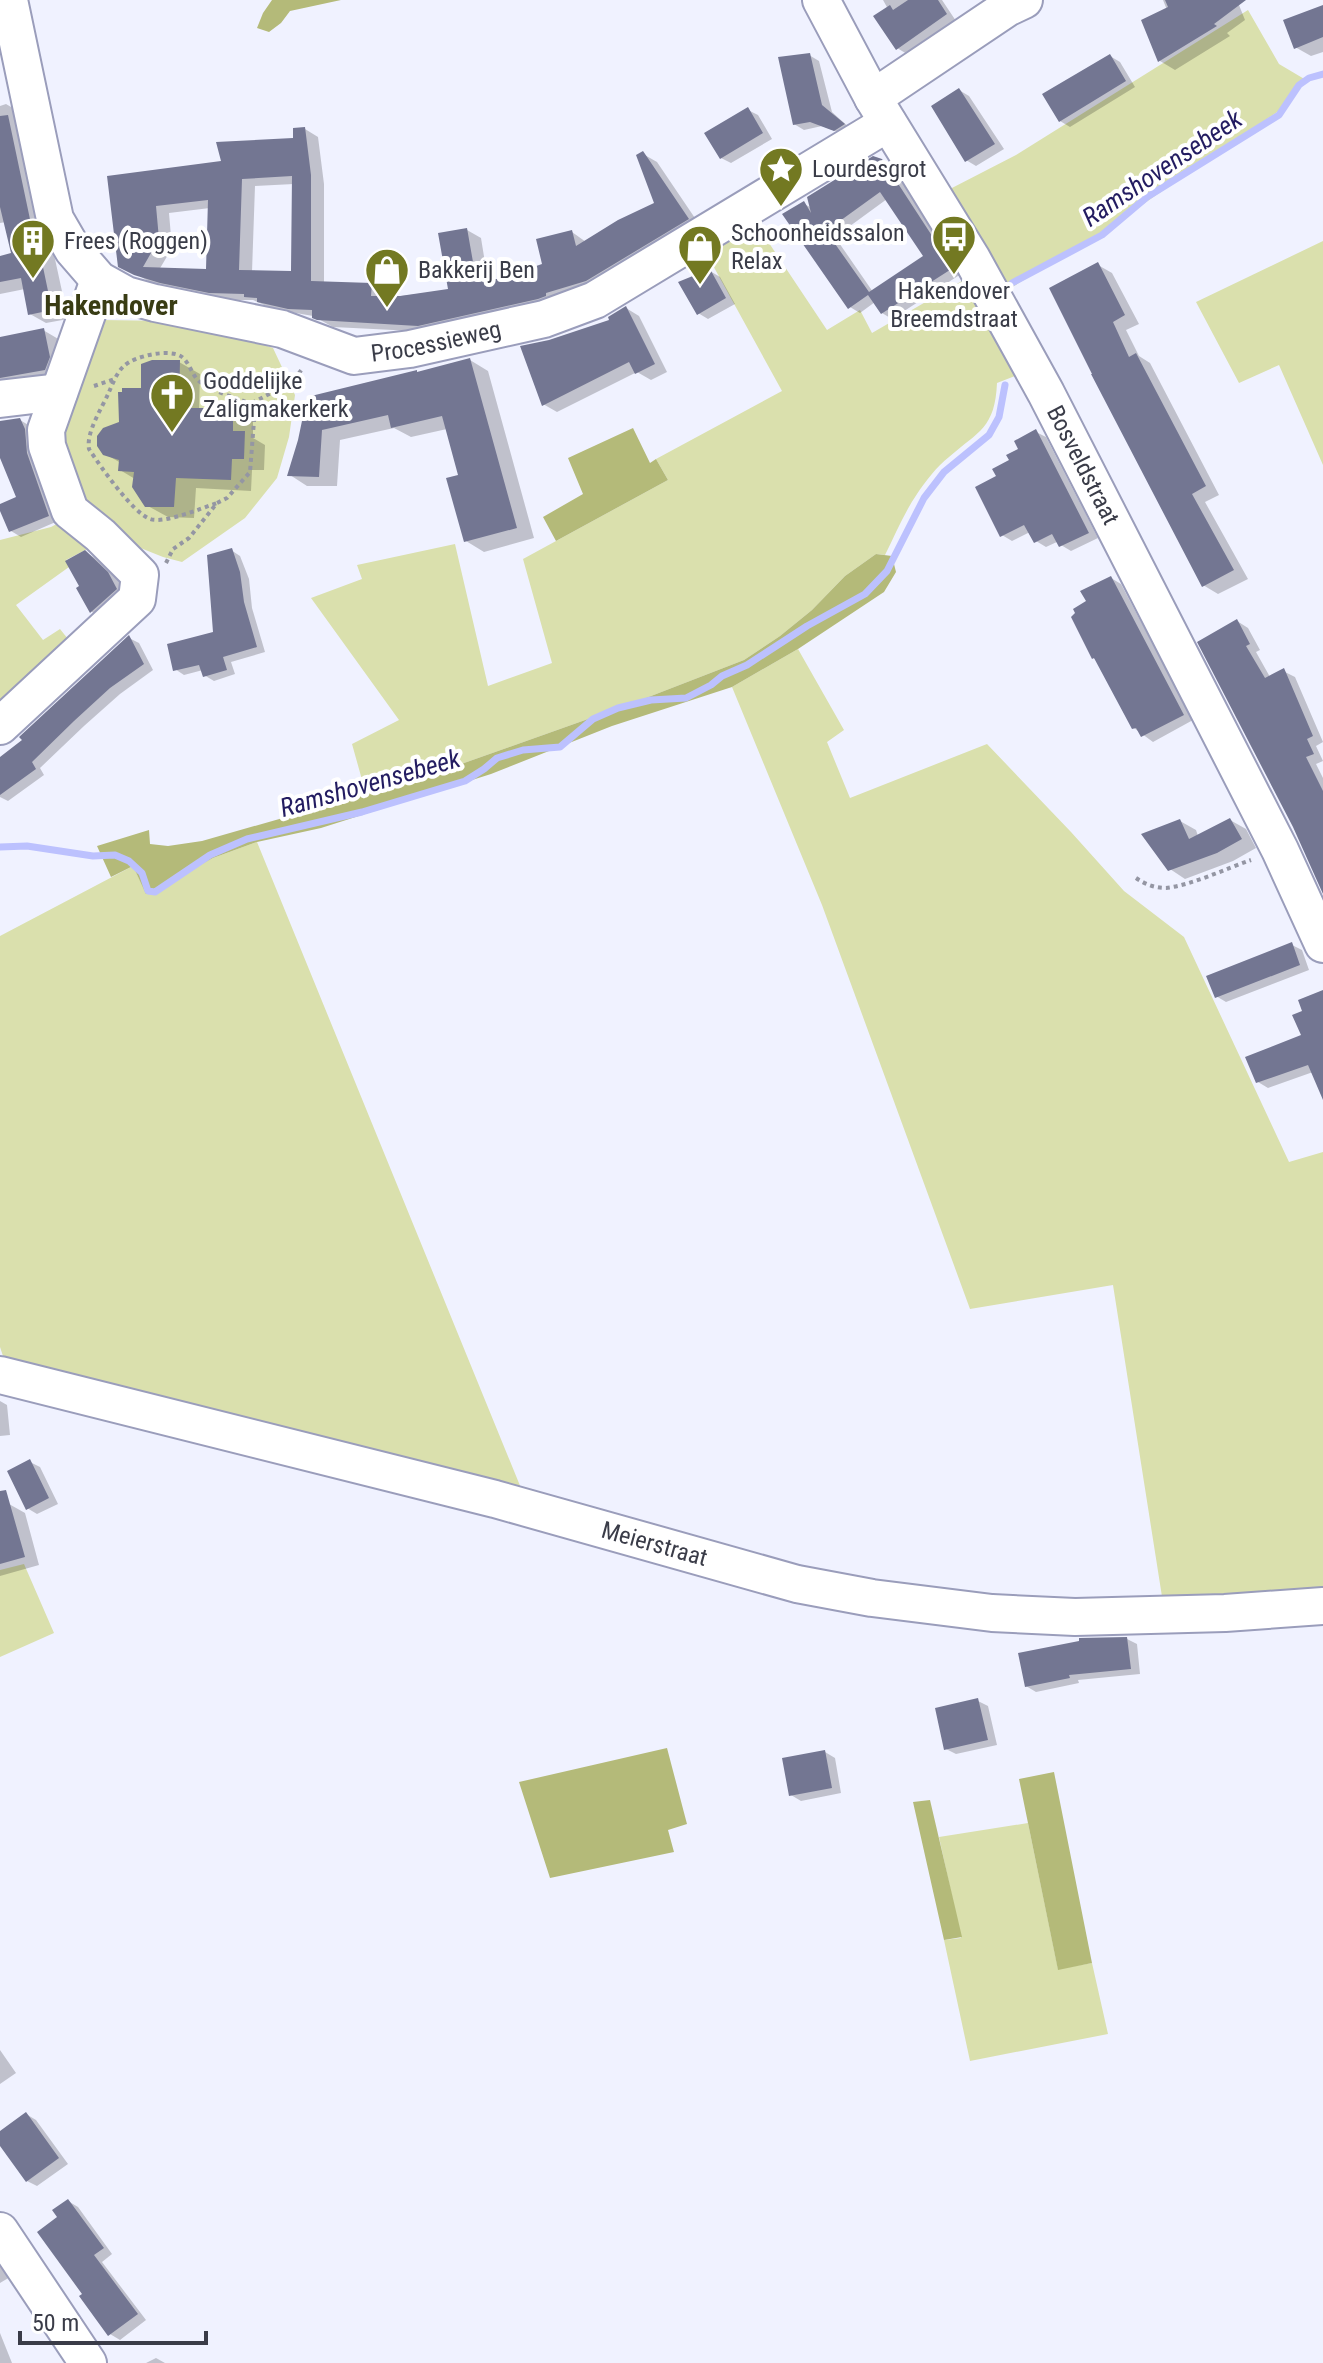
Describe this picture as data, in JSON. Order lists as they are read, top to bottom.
{
  "streets": {
    "street": ["Processieweg", "Bosveldstraat", "Meierstraat"]
  },
  "crossings": [
    ["Processieweg", "Bosveldstraat"]
  ],
  "districts": ["Hakendover"],
  "water": ["Ramshovensebeek"],
  "places": {
    "place": ["Lourdesgrot"],
    "bus stop": ["Hakendover Breemdstraat"],
    "building": ["Frees (Roggen)"],
    "shop": ["Schoonheidssalon Relax", "Bakkerij Ben"],
    "church": ["Goddelijke Zaligmakerkerk"]
  },
  "scale_bar": "50 m"
}
